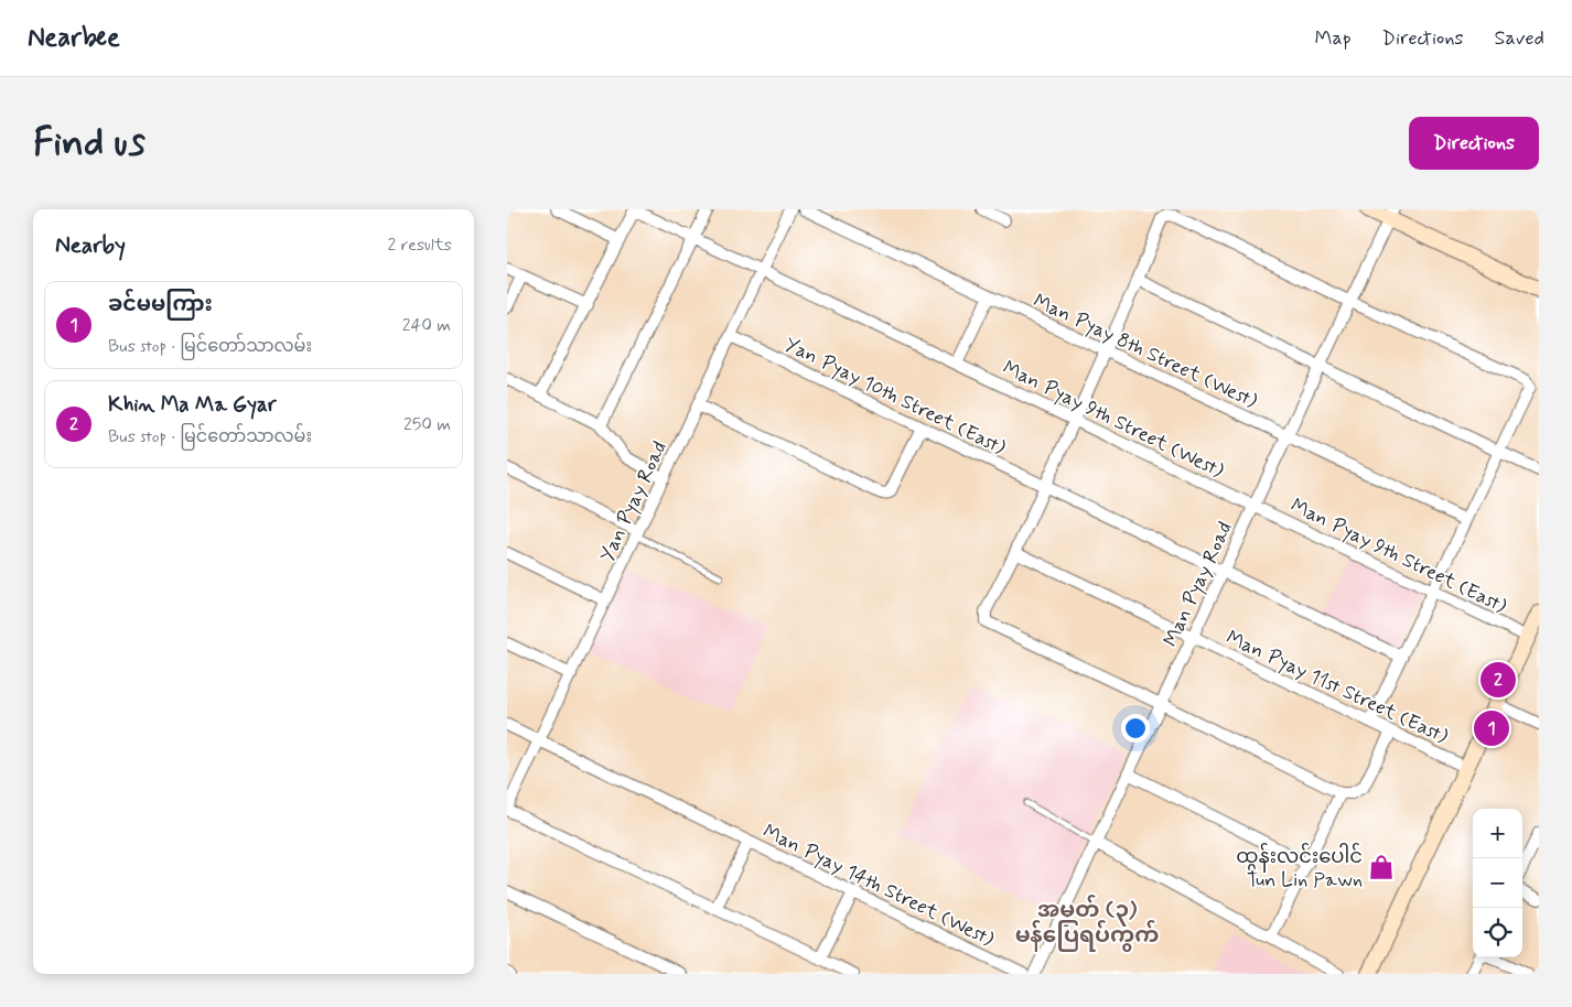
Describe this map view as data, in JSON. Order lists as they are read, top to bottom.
{
  "streets": {
    "street": [
      "Man Pyay 8th Street (West)",
      "Yan Pyay 10th Street (East)",
      "Man Pyay 9th Street (West)",
      "Yan Pyay Road",
      "Man Pyay 9th Street (East)",
      "Man Pyay Road",
      "Man Pyay 11st Street (East)",
      "Man Pyay 14th Street (West)"
    ]
  },
  "crossings": [
    ["Man Pyay 8th Street (West)", "Man Pyay Road"],
    ["Yan Pyay 10th Street (East)", "Yan Pyay Road"],
    ["Yan Pyay 10th Street (East)", "Man Pyay Road"],
    ["Man Pyay 9th Street (West)", "Yan Pyay Road"],
    ["Man Pyay 9th Street (West)", "Man Pyay 9th Street (East)"],
    ["Man Pyay 9th Street (West)", "Man Pyay Road"],
    ["Yan Pyay Road", "Man Pyay 14th Street (West)"],
    ["Man Pyay 9th Street (East)", "Man Pyay Road"],
    ["Man Pyay Road", "Man Pyay 11st Street (East)"]
  ],
  "districts": ["အမှတ် (၃) မန်ပြေရပ်ကွက်"],
  "places": {
    "shop": ["ထွန်းလင်းပေါင် Tun Lin Pawn"]
  },
  "page": {
    "header": "Nearbee",
    "nav": ["Map", "Directions", "Saved"],
    "buttons": "Directions",
    "title": "Find us",
    "heading": ["Nearby", "2 results"],
    "list": [
      {
        "mark": "1",
        "name": "ခင်မမကြား",
        "note": "Bus stop · မြင်တော်သာလမ်း",
        "value": "240 m"
      },
      {
        "mark": "2",
        "name": "Khin Ma Ma Gyar",
        "note": "Bus stop · မြင်တော်သာလမ်း",
        "value": "250 m"
      }
    ],
    "pins": ["2", "1"],
    "map_buttons": ["+", "−"]
  }
}
